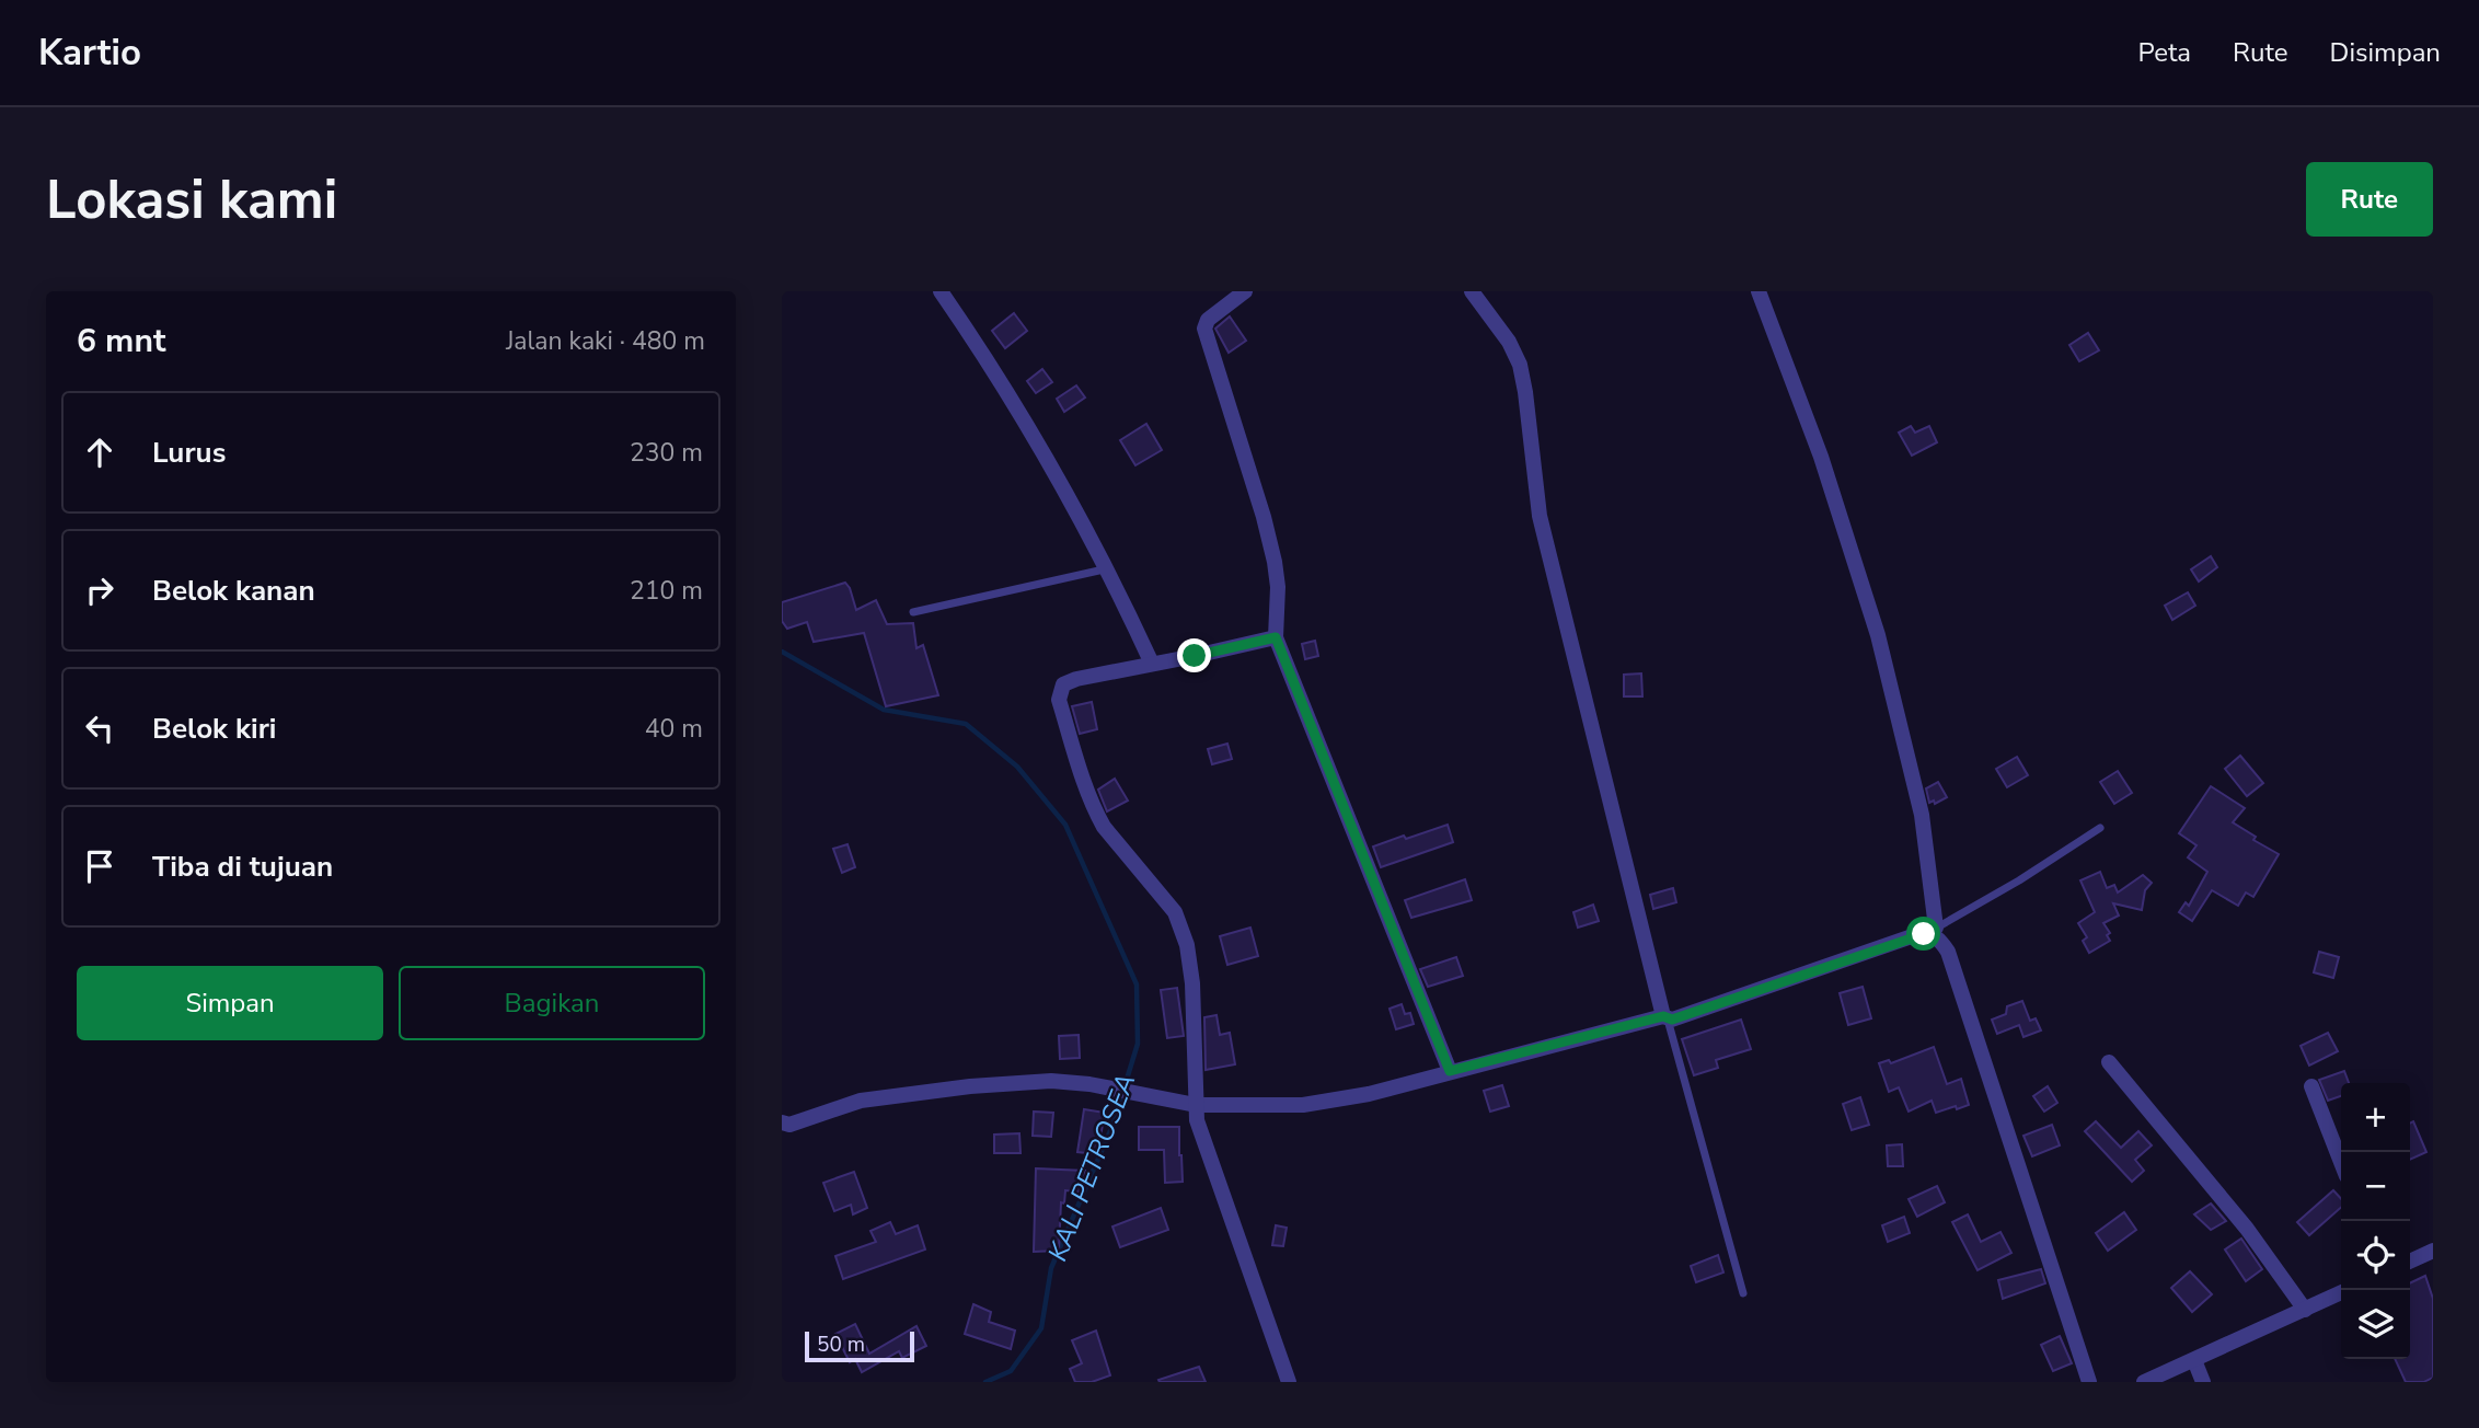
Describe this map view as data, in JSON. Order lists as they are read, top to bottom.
{
  "water": ["KALI PETROSEA"],
  "scale_bar": "50 m",
  "page": {
    "header": "Kartio",
    "nav": ["Peta", "Rute", "Disimpan"],
    "buttons": [
      "Rute",
      ["Simpan", "Bagikan"]
    ],
    "title": "Lokasi kami",
    "heading": ["6 mnt", "Jalan kaki · 480 m"],
    "list": [
      ["Lurus", "230 m"],
      ["Belok kanan", "210 m"],
      ["Belok kiri", "40 m"],
      "Tiba di tujuan"
    ],
    "map_buttons": ["+", "−"],
    "scale": "50 m"
  }
}
